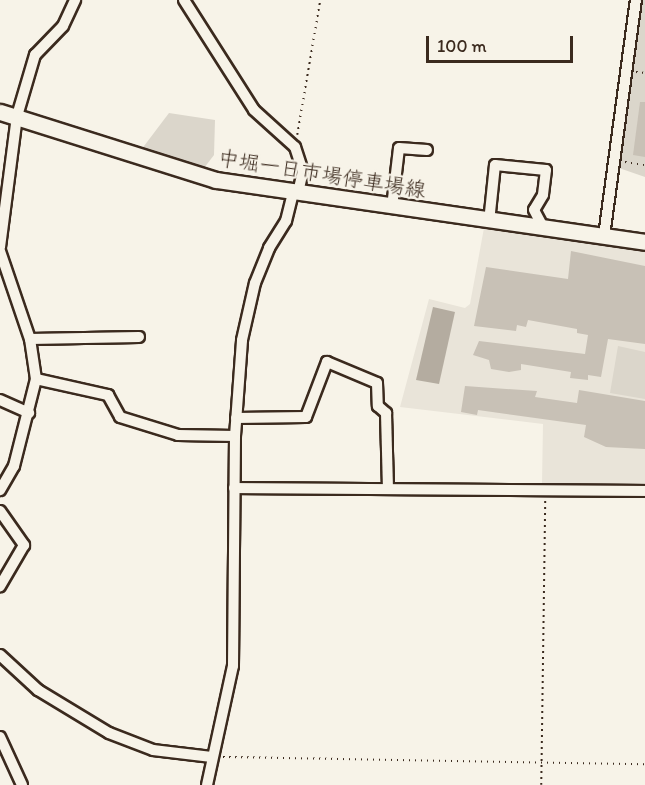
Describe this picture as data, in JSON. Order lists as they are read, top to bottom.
{
  "streets": {
    "main road": ["中堀一日市場停車場線"]
  },
  "scale_bar": "100 m"
}
